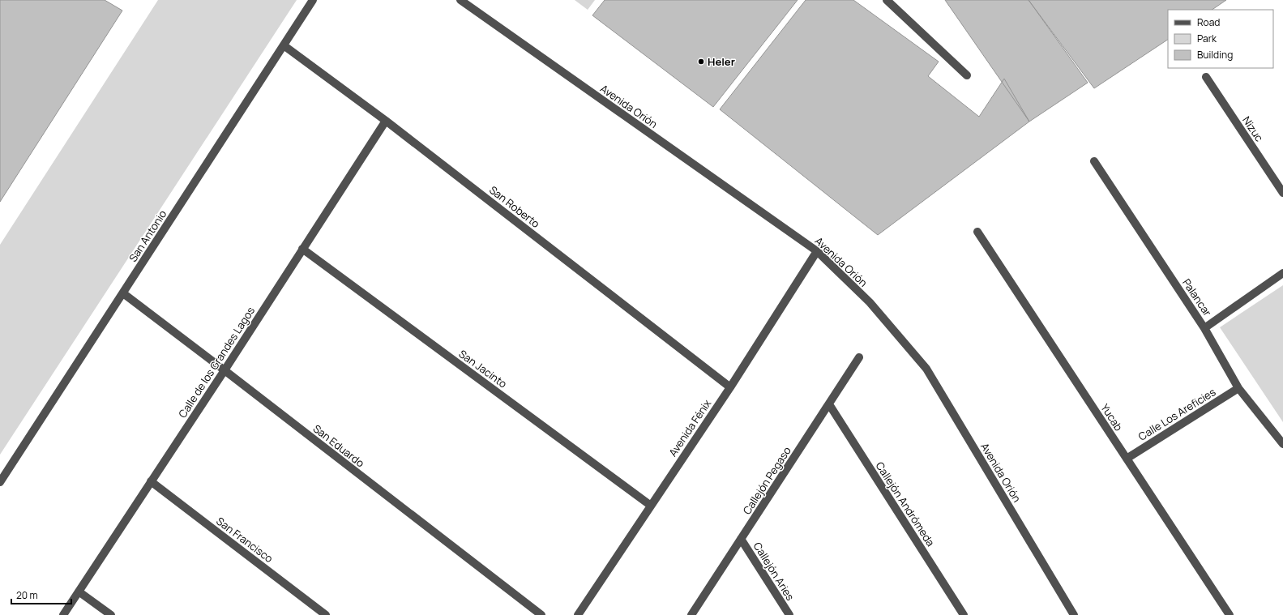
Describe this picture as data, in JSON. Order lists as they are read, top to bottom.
{
  "streets": {
    "street": [
      "Avenida Orión",
      "Nizuc",
      "San Roberto",
      "San Antonio",
      "Palancar",
      "Calle de los Grandes Lagos",
      "San Jacinto",
      "Calle Los Areficies",
      "Yucab",
      "Avenida Fénix",
      "San Eduardo",
      "Callejón Pegaso",
      "Callejón Andrómeda",
      "San Francisco",
      "Callejón Aries"
    ]
  },
  "crossings": [
    ["Avenida Orión", "Avenida Fénix"],
    ["San Roberto", "San Antonio"],
    ["San Roberto", "Calle de los Grandes Lagos"],
    ["San Roberto", "Avenida Fénix"],
    ["San Antonio", "San Eduardo"],
    ["Palancar", "Calle Los Areficies"],
    ["Calle de los Grandes Lagos", "San Jacinto"],
    ["Calle de los Grandes Lagos", "San Eduardo"],
    ["Calle de los Grandes Lagos", "San Francisco"],
    ["San Jacinto", "Avenida Fénix"],
    ["Calle Los Areficies", "Yucab"],
    ["Callejón Pegaso", "Callejón Andrómeda"],
    ["Callejón Pegaso", "Callejón Aries"]
  ],
  "places": ["Heler"],
  "legend": ["Road", "Park", "Building"],
  "scale_bar": "20 m"
}
